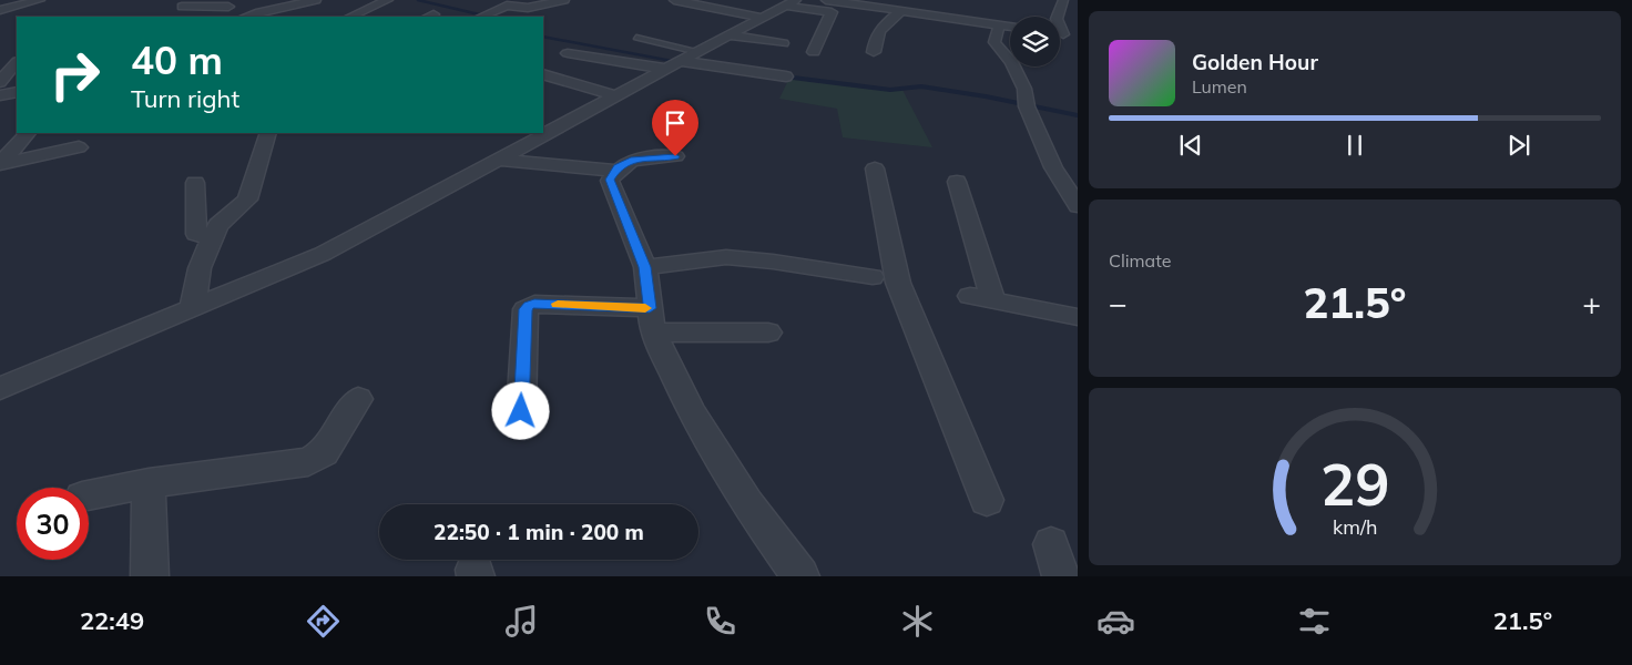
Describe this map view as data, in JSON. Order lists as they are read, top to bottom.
{
  "page": {
    "turn": ["40 m", "Turn right"],
    "song": ["Golden Hour", "Lumen"],
    "tile": "Climate",
    "heat": ["−", "21.5°", "+"],
    "limit": "30",
    "trip": "22:50 · 1 min · 200 m",
    "tabs": ["22:49", "21.5°"],
    "gauge": ["29", "km/h"]
  }
}
